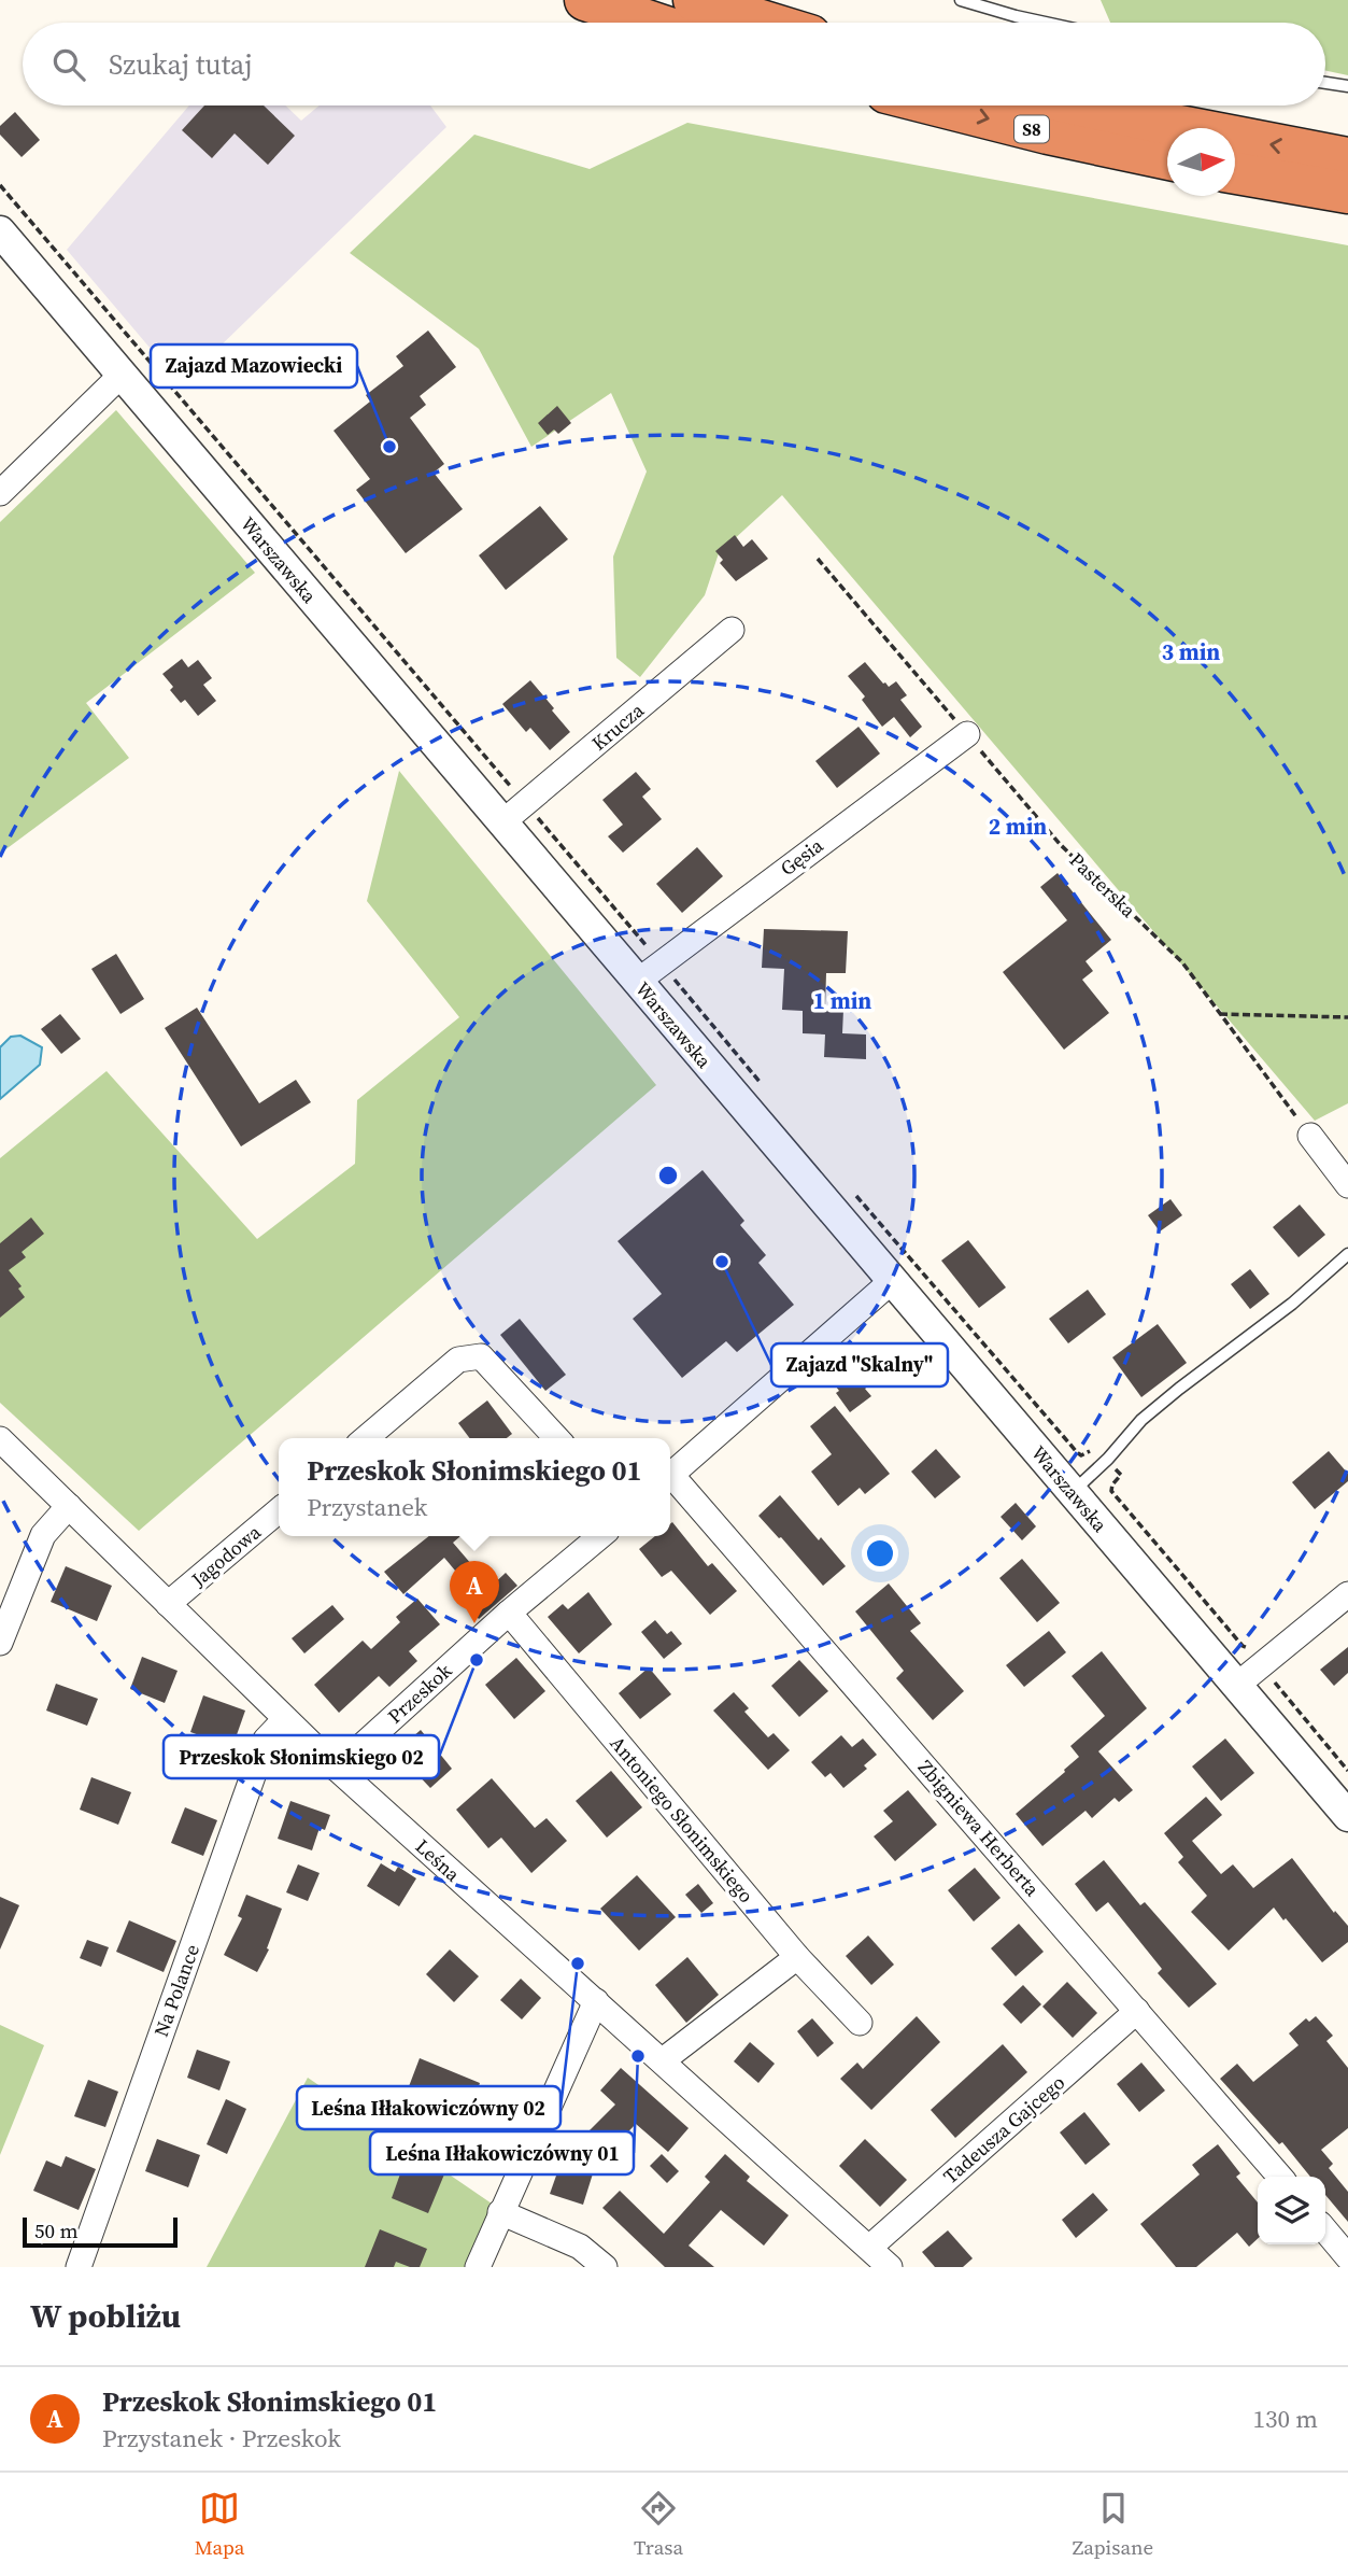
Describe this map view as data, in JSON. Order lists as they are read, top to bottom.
{
  "streets": {
    "highway": ["S8"],
    "street": [
      "Warszawska",
      "Krucza",
      "Gęsia",
      "Jagodowa",
      "Przeskok",
      "Antoniego Słonimskiego",
      "Zbigniewa Herberta",
      "Leśna",
      "Na Polance",
      "Tadeusza Gajcego"
    ],
    "path": ["Pasterska"]
  },
  "crossings": [
    ["Warszawska", "Krucza"],
    ["Warszawska", "Gęsia"],
    ["Gęsia", "Pasterska"],
    ["Jagodowa", "Leśna"],
    ["Przeskok", "Antoniego Słonimskiego"],
    ["Przeskok", "Leśna"],
    ["Zbigniewa Herberta", "Tadeusza Gajcego"],
    ["Leśna", "Na Polance"],
    ["Leśna", "Tadeusza Gajcego"]
  ],
  "places": [
    "Zajazd Mazowiecki",
    "Zajazd \"Skalny\"",
    "Przeskok Słonimskiego 02",
    "Leśna Iłłakowiczówny 02",
    "Leśna Iłłakowiczówny 01"
  ],
  "scale_bar": "50 m",
  "north": "right",
  "page": {
    "search": "Szukaj tutaj",
    "popup": ["Przeskok Słonimskiego 01", "Przystanek"],
    "pins": "A",
    "scale": "50 m",
    "heading": "W pobliżu",
    "list": [
      {
        "mark": "A",
        "name": "Przeskok Słonimskiego 01",
        "note": "Przystanek · Przeskok",
        "value": "130 m"
      }
    ],
    "nav": ["Mapa", "Trasa", "Zapisane"]
  },
  "rings": ["3 min", "2 min", "1 min"]
}
